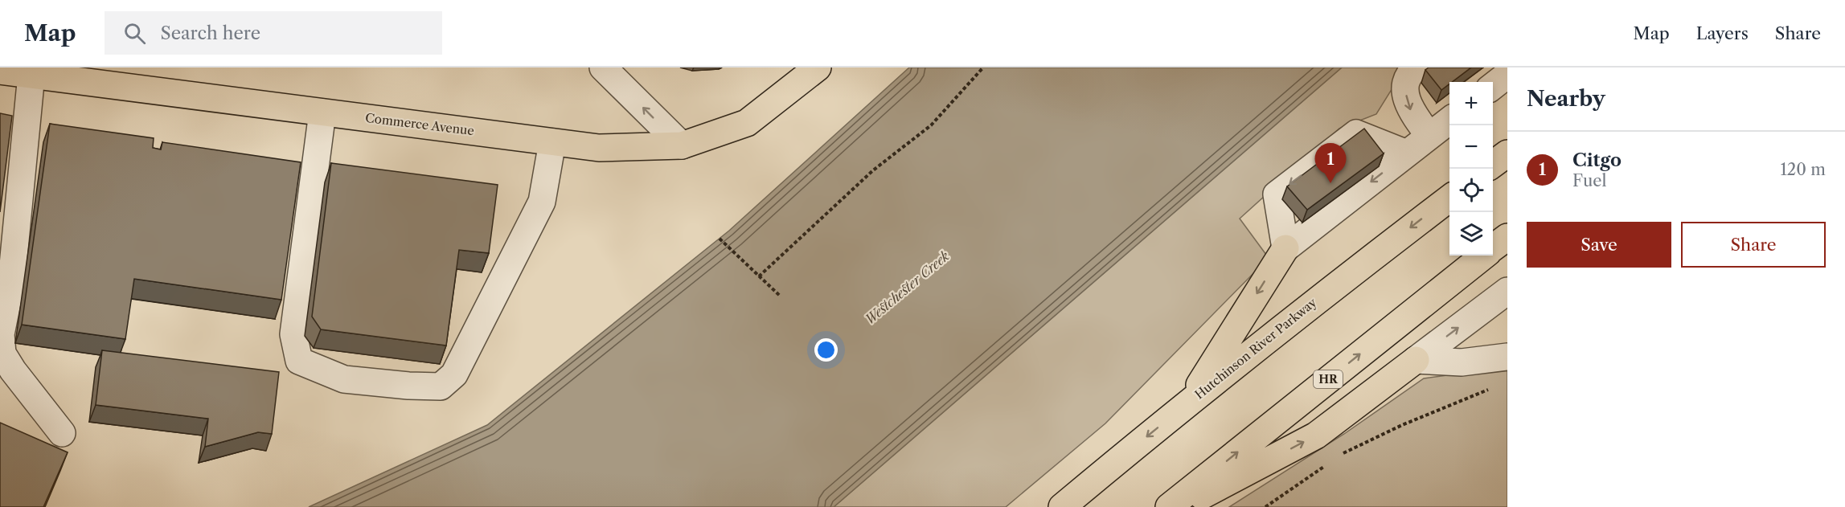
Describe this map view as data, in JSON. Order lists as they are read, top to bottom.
{
  "streets": {
    "main road": ["Commerce Avenue", "Hutchinson River Parkway", "HR"]
  },
  "water": ["Westchester Creek"],
  "page": {
    "header": "Map",
    "search": "Search here",
    "nav": ["Map", "Layers", "Share"],
    "heading": "Nearby",
    "map_buttons": ["+", "−"],
    "list": [
      {
        "mark": "1",
        "name": "Citgo",
        "note": "Fuel",
        "value": "120 m"
      }
    ],
    "pins": "1",
    "buttons": ["Save", "Share"]
  }
}
